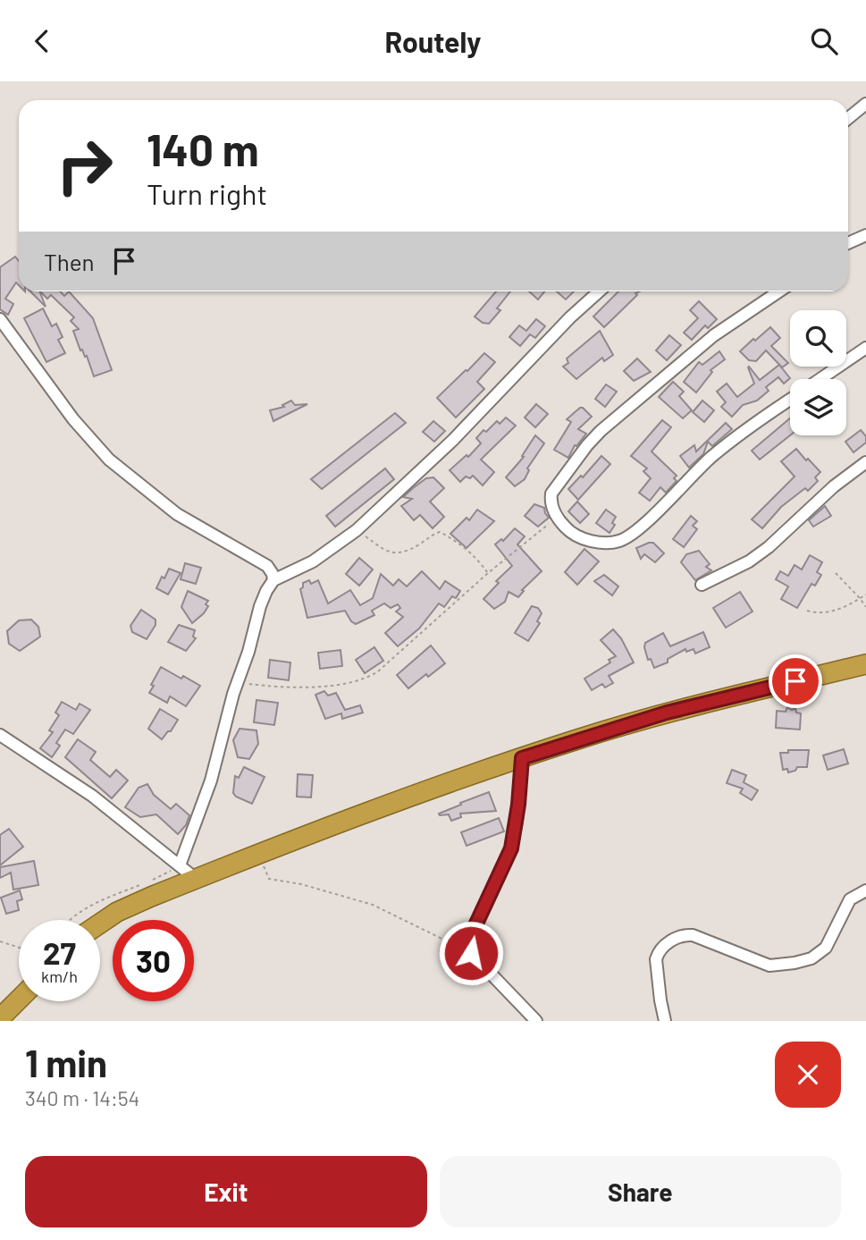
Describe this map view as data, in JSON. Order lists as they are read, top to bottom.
{
  "page": {
    "header": "Routely",
    "turn": ["140 m", "Turn right"],
    "then": "Then",
    "speed": "27 km/h",
    "limit": "30",
    "heading": ["1 min", "340 m · 14:54"],
    "buttons": ["Exit", "Share"]
  }
}
